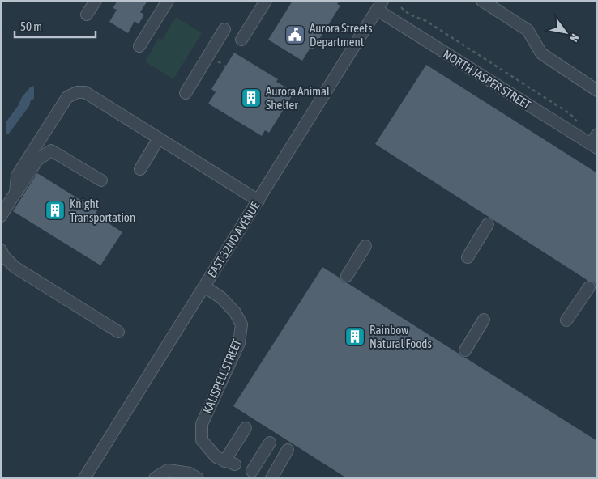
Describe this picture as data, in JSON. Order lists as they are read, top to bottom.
{
  "streets": {
    "street": ["NORTH JASPER STREET", "EAST 32ND AVENUE", "KALISPELL STREET"]
  },
  "crossings": [
    ["NORTH JASPER STREET", "EAST 32ND AVENUE"],
    ["EAST 32ND AVENUE", "KALISPELL STREET"]
  ],
  "places": {
    "public building": ["Aurora Streets Department"],
    "building": ["Aurora Animal Shelter", "Knight Transportation", "Rainbow Natural Foods"]
  },
  "scale_bar": "50 m",
  "north": "bottom right"
}
